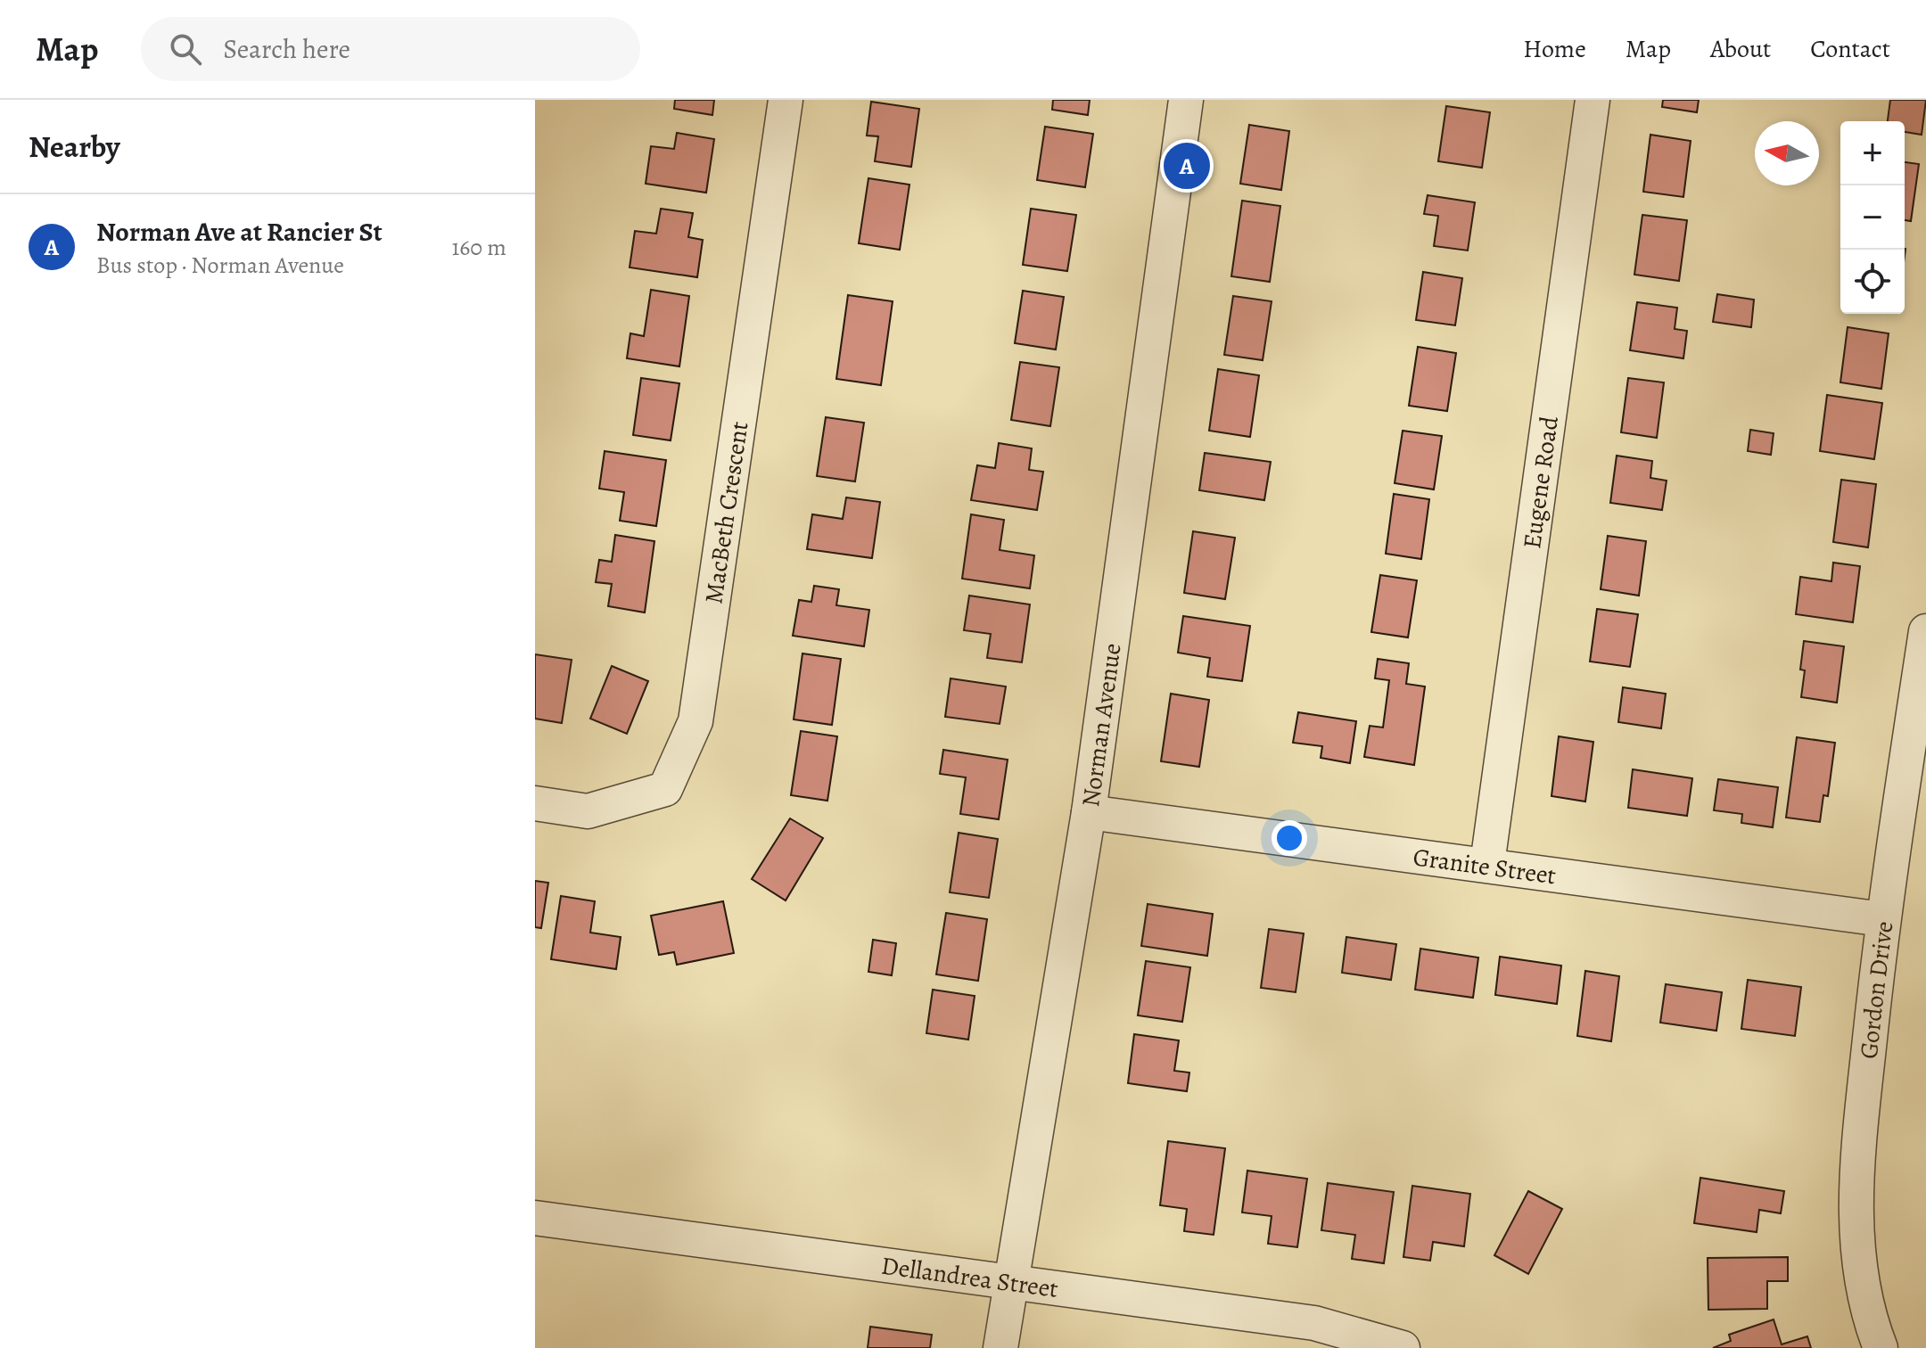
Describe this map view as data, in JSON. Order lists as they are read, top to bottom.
{
  "streets": {
    "street": [
      "Eugene Road",
      "MacBeth Crescent",
      "Norman Avenue",
      "Granite Street",
      "Gordon Drive",
      "Dellandrea Street"
    ]
  },
  "crossings": [
    ["Eugene Road", "Granite Street"],
    ["Norman Avenue", "Granite Street"],
    ["Norman Avenue", "Dellandrea Street"],
    ["Granite Street", "Gordon Drive"]
  ],
  "north": "left",
  "page": {
    "header": "Map",
    "search": "Search here",
    "nav": [
      "Home",
      "Map",
      "About",
      "Contact"
    ],
    "heading": "Nearby",
    "map_buttons": ["+", "−"],
    "pins": "A",
    "list": [
      {
        "mark": "A",
        "name": "Norman Ave at Rancier St",
        "note": "Bus stop · Norman Avenue",
        "value": "160 m"
      }
    ]
  }
}
